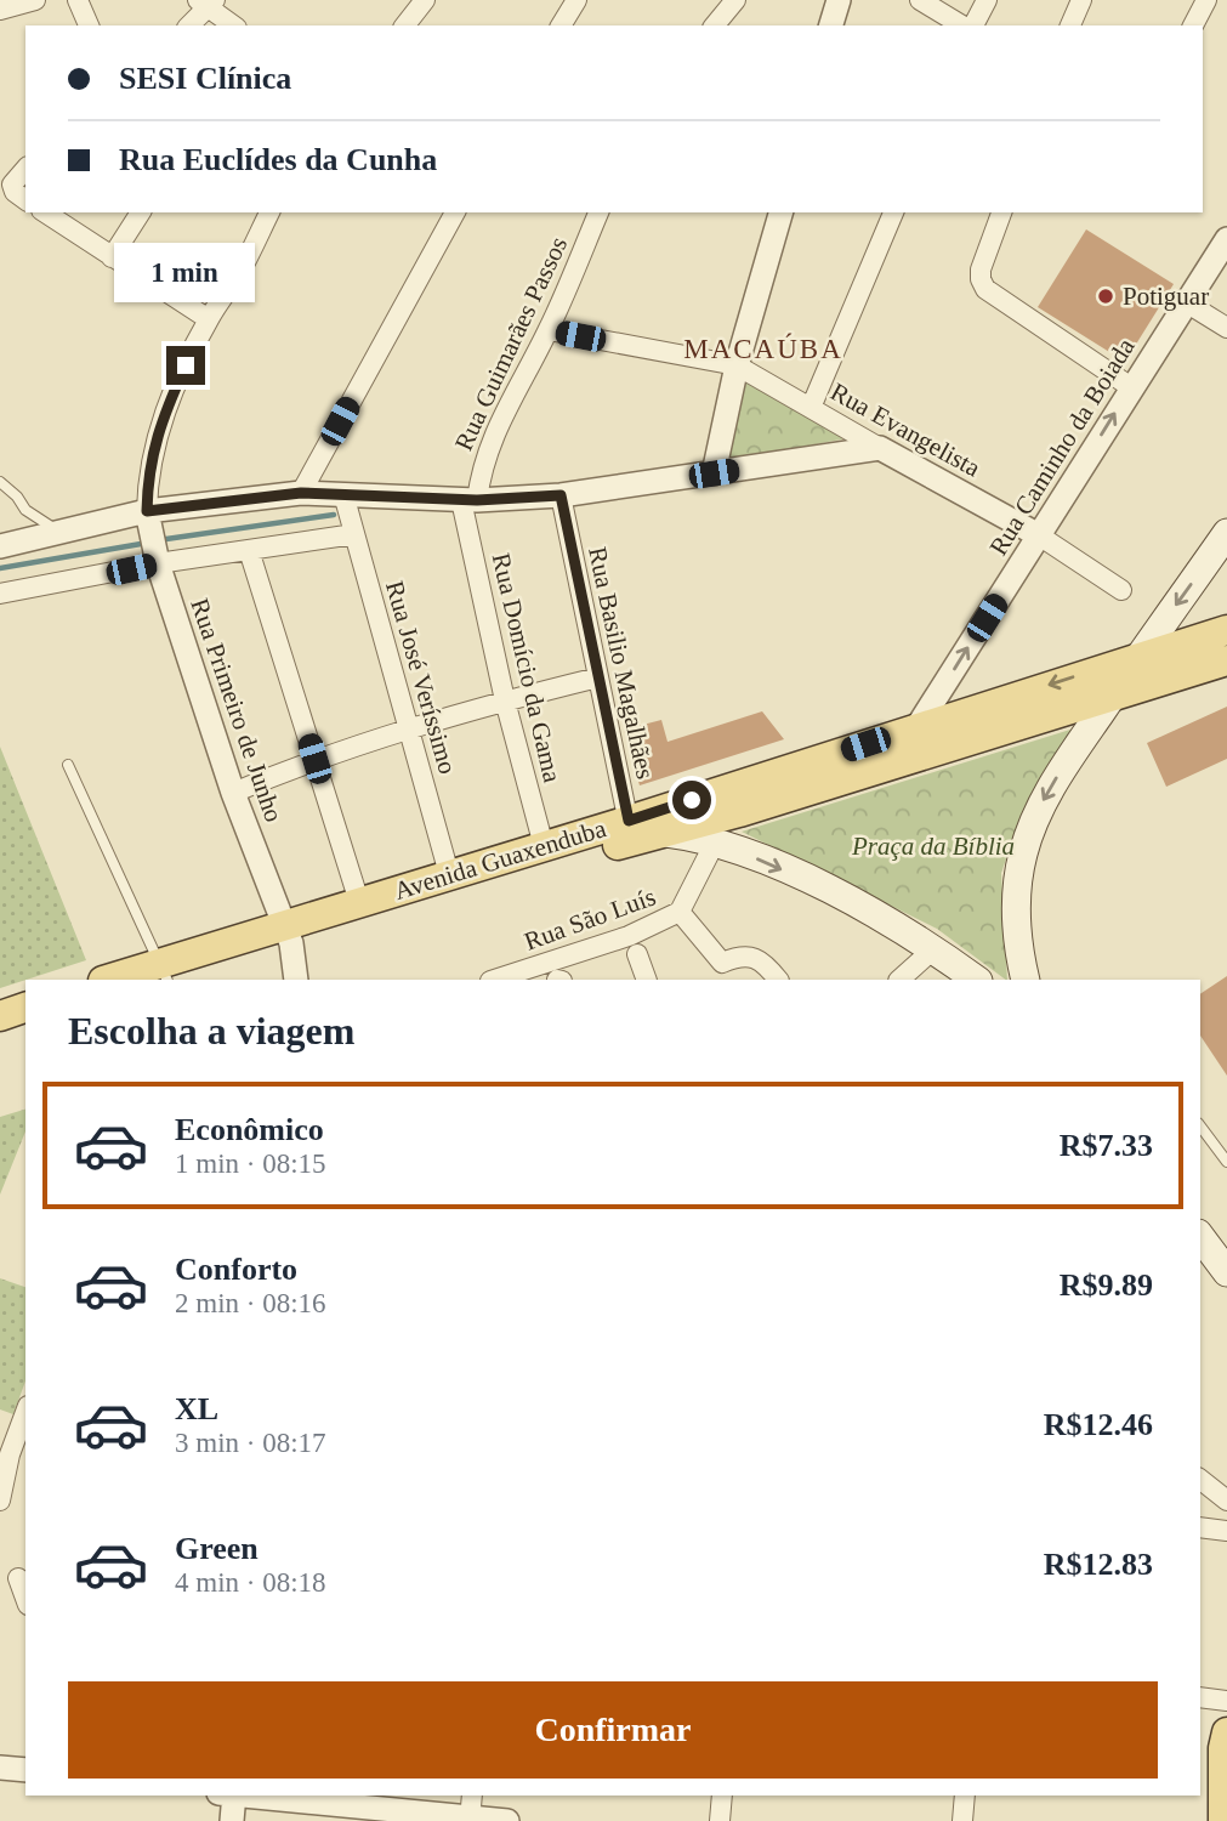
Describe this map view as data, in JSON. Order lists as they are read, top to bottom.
{
  "streets": {
    "main road": ["Avenida Guaxenduba"],
    "street": [
      "Rua Guimarães Passos",
      "Rua Evangelista",
      "Rua Caminho da Boiada",
      "Rua Basilio Magalhães",
      "Rua Domício da Gama",
      "Rua José Veríssimo",
      "Rua Primeiro de Junho",
      "Rua São Luís"
    ]
  },
  "crossings": [
    ["Rua Guimarães Passos", "Rua Evangelista"],
    ["Rua Guimarães Passos", "Rua Domício da Gama"],
    ["Rua Evangelista", "Rua Caminho da Boiada"],
    ["Rua Caminho da Boiada", "Avenida Guaxenduba"],
    ["Rua Basilio Magalhães", "Avenida Guaxenduba"],
    ["Rua Domício da Gama", "Avenida Guaxenduba"],
    ["Rua José Veríssimo", "Avenida Guaxenduba"],
    ["Rua Primeiro de Junho", "Avenida Guaxenduba"]
  ],
  "one_way": ["Rua Caminho da Boiada"],
  "districts": ["MACAÚBA"],
  "parks": ["Praça da Bíblia"],
  "places": ["Potiguar"],
  "page": {
    "banner": ["SESI Clínica", "Rua Euclídes da Cunha"],
    "bubble": "1 min",
    "heading": "Escolha a viagem",
    "list": [
      {
        "name": "Econômico",
        "note": "1 min · 08:15",
        "value": "R$7.33"
      },
      {
        "name": "Conforto",
        "note": "2 min · 08:16",
        "value": "R$9.89"
      },
      {
        "name": "XL",
        "note": "3 min · 08:17",
        "value": "R$12.46"
      },
      {
        "name": "Green",
        "note": "4 min · 08:18",
        "value": "R$12.83"
      }
    ],
    "buttons": "Confirmar"
  }
}
